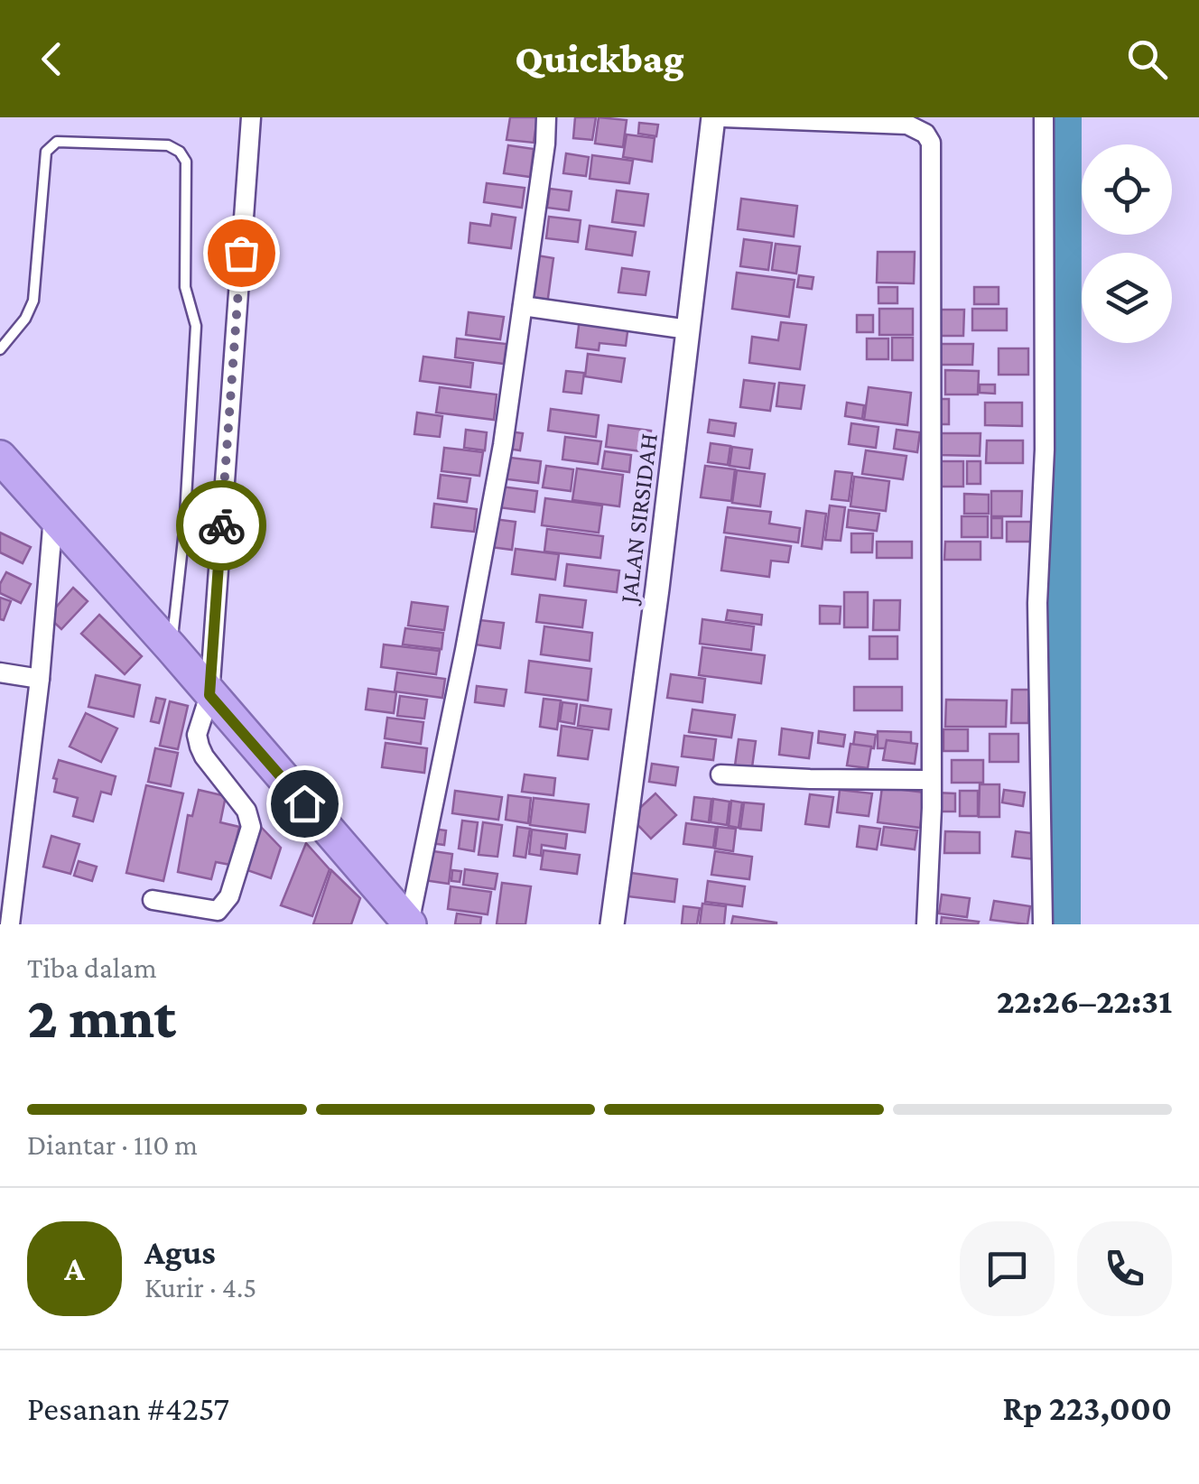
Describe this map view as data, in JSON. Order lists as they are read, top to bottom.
{
  "streets": {
    "street": ["JALAN SIRSIDAH"]
  },
  "page": {
    "header": "Quickbag",
    "heading": ["2 mnt", "Tiba dalam", "22:26–22:31"],
    "panel": [
      "Agus",
      "Kurir · 4.5",
      "Pesanan #4257",
      "Rp 223,000"
    ],
    "bar": "Diantar · 110 m",
    "round": "A"
  }
}
